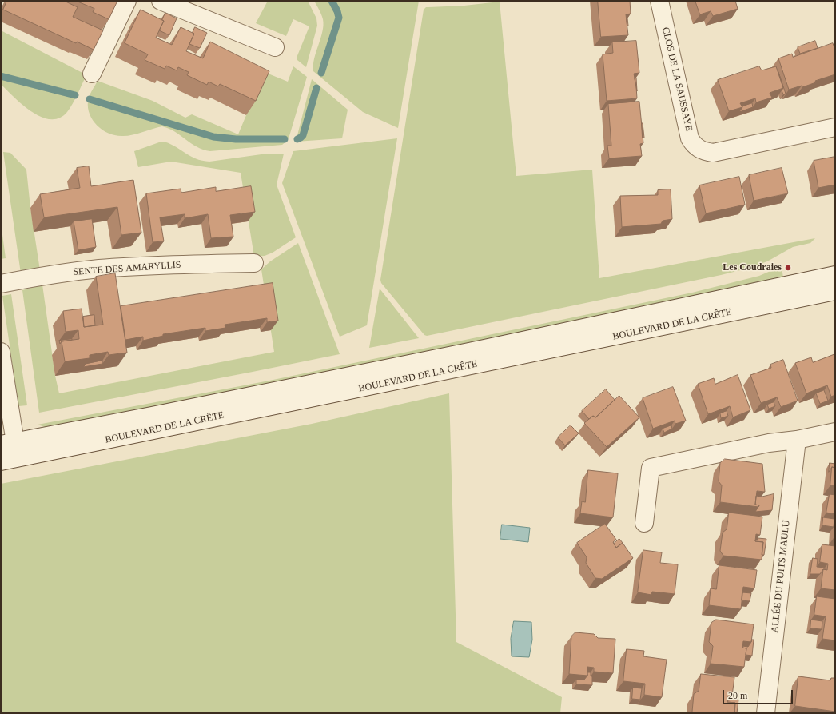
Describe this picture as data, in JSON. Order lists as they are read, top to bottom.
{
  "streets": {
    "main road": [
      "CLOS DE LA SAUSSAYE",
      "SENTE DES AMARYLLIS",
      "BOULEVARD DE LA CRÊTE",
      "ALLÉE DU PUITS MAULU"
    ]
  },
  "places": ["Les Coudraies"],
  "scale_bar": "20 m"
}
